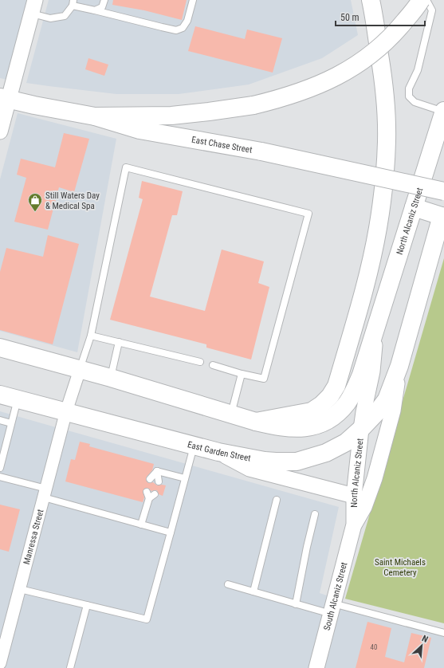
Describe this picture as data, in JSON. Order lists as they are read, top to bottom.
{
  "streets": {
    "main road": ["East Chase Street", "North Alcaniz Street", "East Garden Street"],
    "street": ["Manressa Street", "South Alcaniz Street"]
  },
  "crossings": [
    ["North Alcaniz Street", "East Garden Street"],
    ["North Alcaniz Street", "South Alcaniz Street"],
    ["East Garden Street", "Manressa Street"]
  ],
  "parks": ["Saint Michaels Cemetery"],
  "places": {
    "shop": ["Still Waters Day & Medical Spa"]
  },
  "house_numbers": ["40"],
  "scale_bar": "50 m",
  "north": "top right"
}
